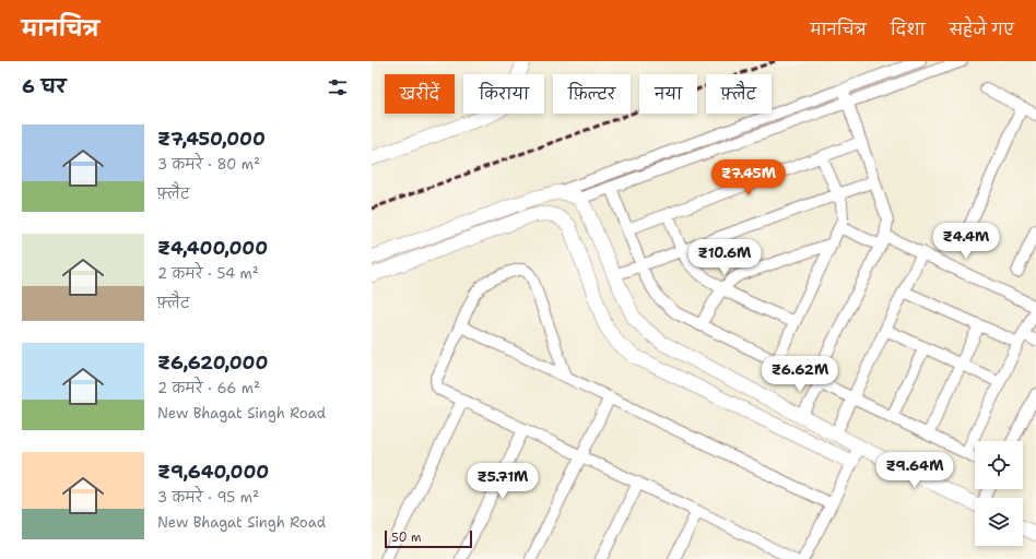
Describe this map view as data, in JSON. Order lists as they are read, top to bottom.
{
  "scale_bar": "50 m",
  "page": {
    "header": "मानचित्र",
    "nav": ["मानचित्र", "दिशा", "सहेजे गए"],
    "heading": "6 घर",
    "chip": [
      "खरीदें",
      "किराया",
      "फ़िल्टर",
      "नया",
      "फ़्लैट"
    ],
    "list": [
      {
        "name": "₹7,450,000",
        "note": "3 कमरे · 80 m² · फ़्लैट"
      },
      {
        "name": "₹4,400,000",
        "note": "2 कमरे · 54 m² · फ़्लैट"
      },
      {
        "name": "₹6,620,000",
        "note": "2 कमरे · 66 m² · New Bhagat Singh Road"
      },
      {
        "name": "₹9,640,000",
        "note": "3 कमरे · 95 m² · New Bhagat Singh Road"
      }
    ],
    "price": [
      "₹7.45M",
      "₹4.4M",
      "₹10.6M",
      "₹6.62M",
      "₹9.64M",
      "₹5.71M"
    ],
    "scale": "50 m"
  }
}
